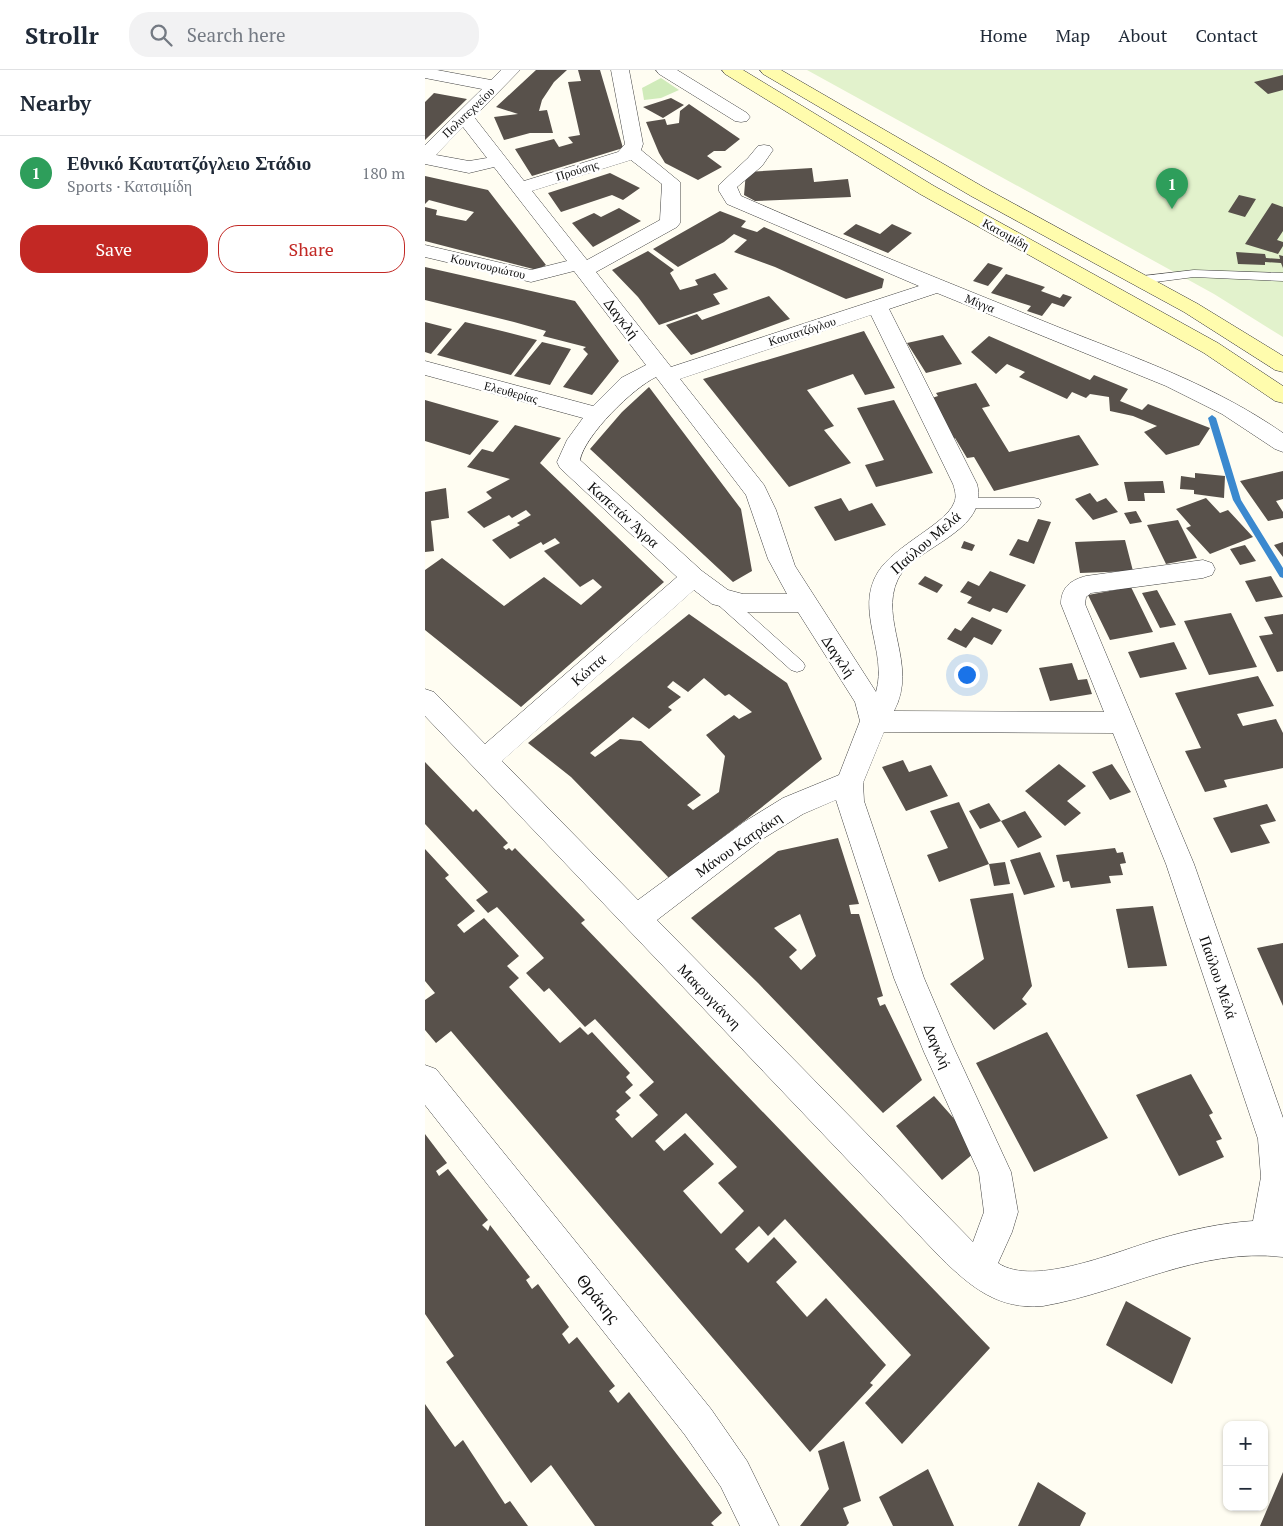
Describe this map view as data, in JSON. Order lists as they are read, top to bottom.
{
  "streets": {
    "main road": ["Κατσιμίδη"],
    "street": [
      "Πολυτεχνείου",
      "Προύσης",
      "Κουντουριώτου",
      "Μίγγα",
      "Δαγκλή",
      "Καυτατζόγλου",
      "Ελευθερίας",
      "Καπετάν Άγρα",
      "Παύλου Μελά",
      "Κώττα",
      "Μάνου Κατράκη",
      "Μακρυγιάννη",
      "Θράκης"
    ]
  },
  "crossings": [
    ["Πολυτεχνείου", "Δαγκλή"],
    ["Προύσης", "Κουντουριώτου"],
    ["Προύσης", "Δαγκλή"],
    ["Κουντουριώτου", "Δαγκλή"],
    ["Μίγγα", "Καυτατζόγλου"],
    ["Δαγκλή", "Καυτατζόγλου"],
    ["Δαγκλή", "Καπετάν Άγρα"],
    ["Δαγκλή", "Παύλου Μελά"],
    ["Δαγκλή", "Μάνου Κατράκη"],
    ["Δαγκλή", "Μακρυγιάννη"],
    ["Καυτατζόγλου", "Καπετάν Άγρα"],
    ["Καυτατζόγλου", "Παύλου Μελά"],
    ["Ελευθερίας", "Καπετάν Άγρα"],
    ["Καπετάν Άγρα", "Κώττα"],
    ["Κώττα", "Μακρυγιάννη"],
    ["Μάνου Κατράκη", "Μακρυγιάννη"]
  ],
  "page": {
    "header": "Strollr",
    "search": "Search here",
    "nav": [
      "Home",
      "Map",
      "About",
      "Contact"
    ],
    "heading": "Nearby",
    "list": [
      {
        "mark": "1",
        "name": "Εθνικό Καυτατζόγλειο Στάδιο",
        "note": "Sports · Κατσιμίδη",
        "value": "180 m"
      }
    ],
    "pins": "1",
    "buttons": ["Save", "Share"],
    "map_buttons": ["+", "−"]
  }
}
